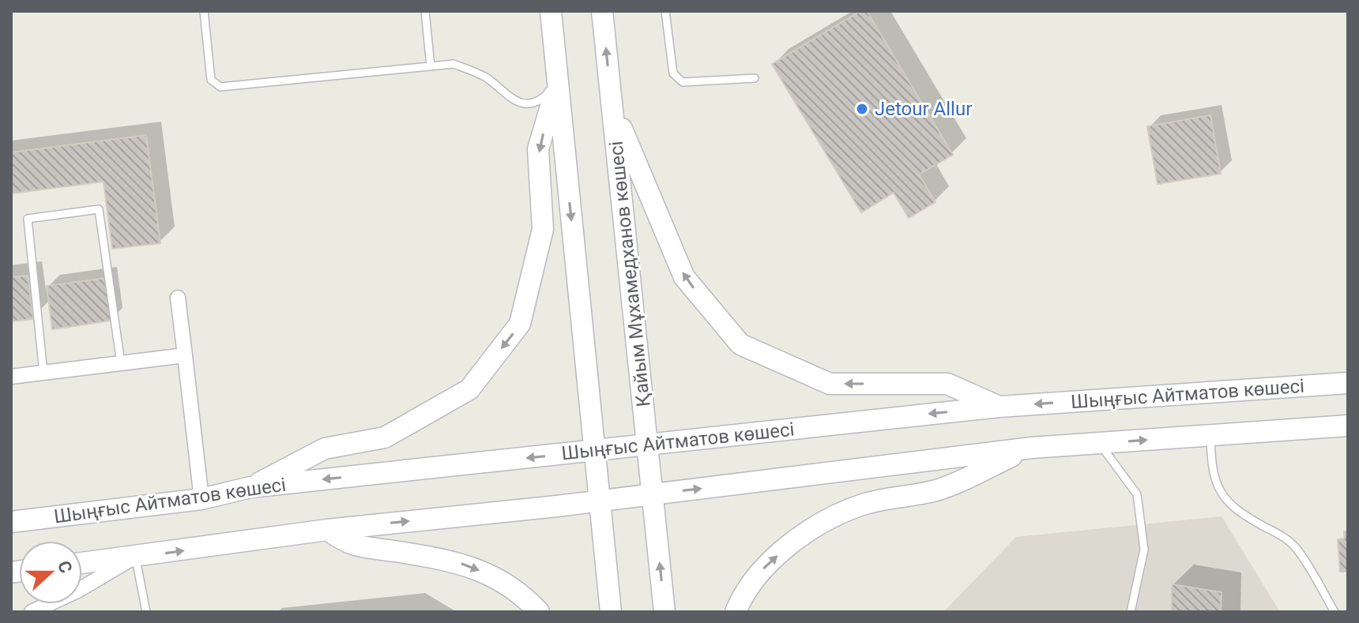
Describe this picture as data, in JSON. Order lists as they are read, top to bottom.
{
  "streets": {
    "main road": ["Қайым Мұхамедханов көшесі", "Шыңғыс Айтматов көшесі"]
  },
  "crossings": [
    ["Қайым Мұхамедханов көшесі", "Шыңғыс Айтматов көшесі"]
  ],
  "places": ["Jetour Allur"],
  "north": "right"
}
